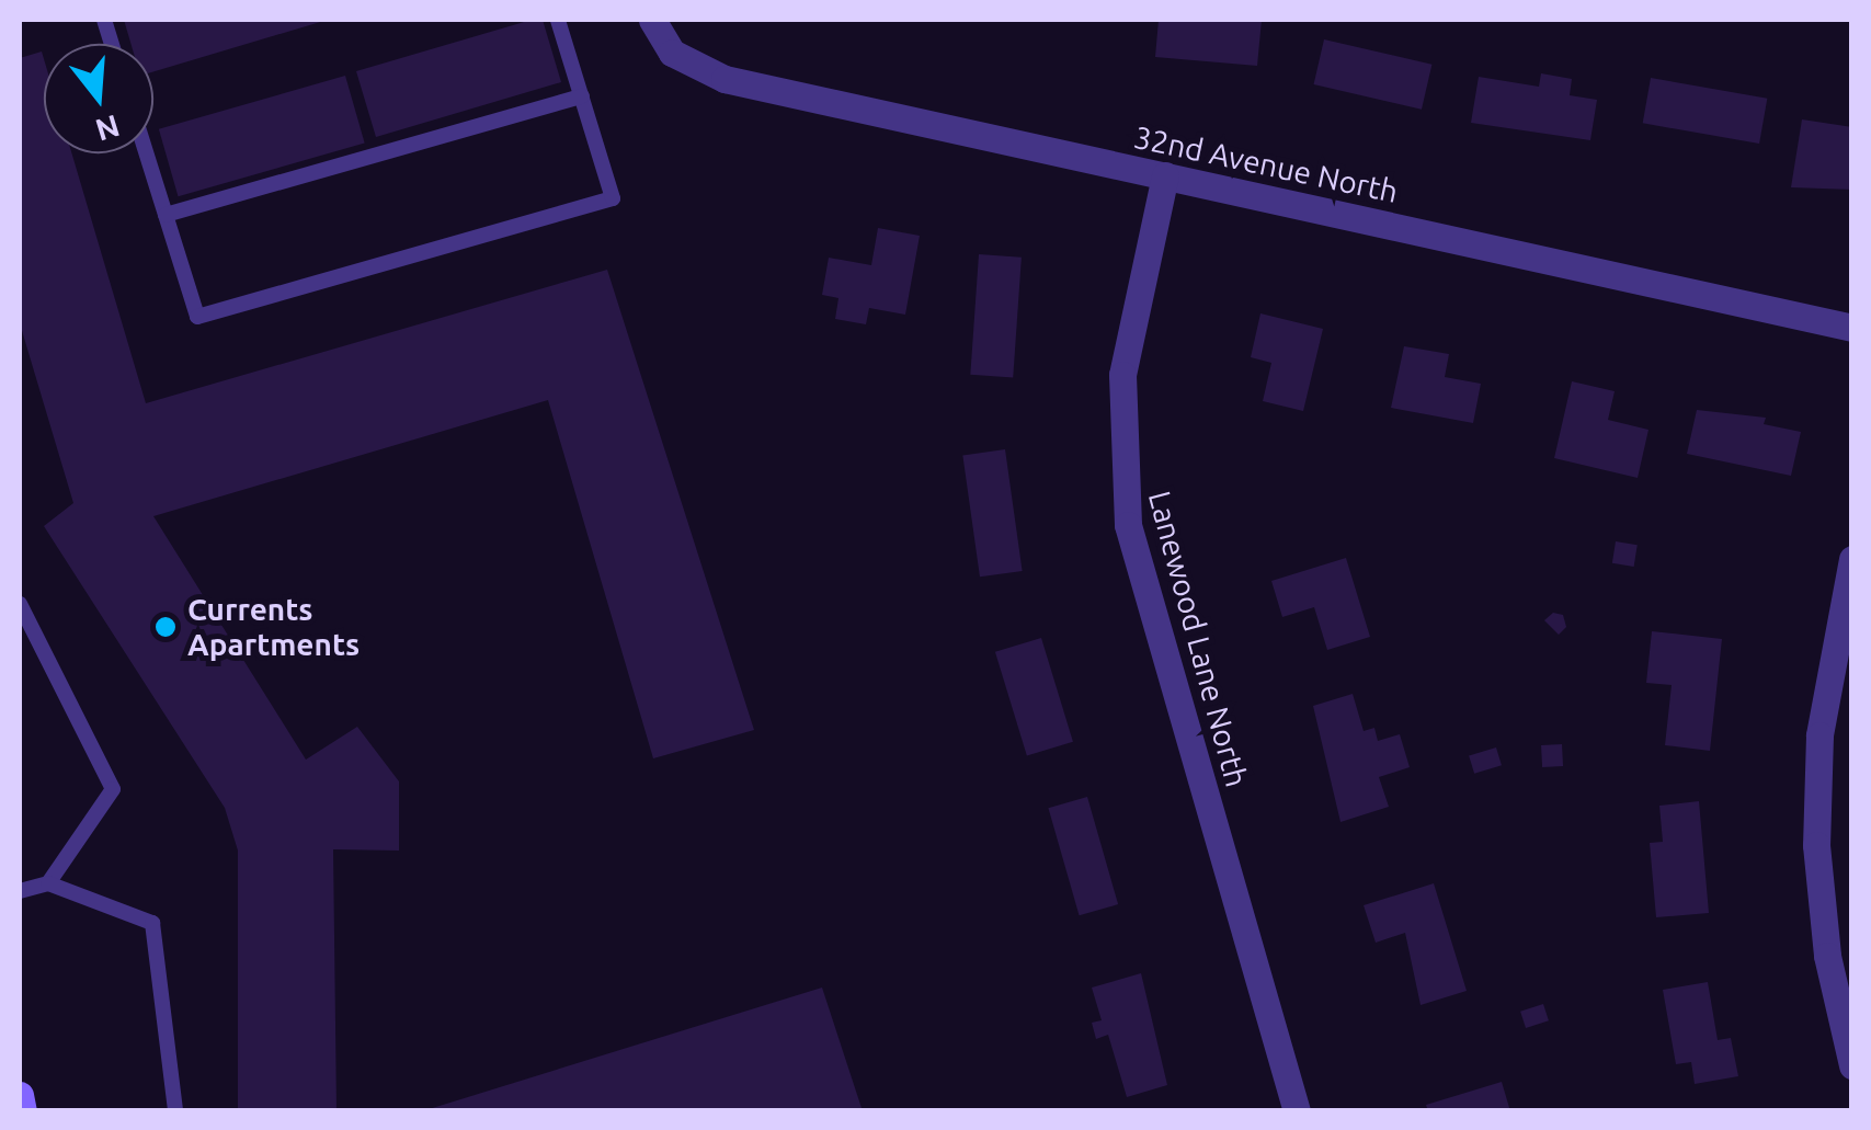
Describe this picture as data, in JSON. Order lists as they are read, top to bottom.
{
  "streets": {
    "street": ["32nd Avenue North", "Lanewood Lane North"]
  },
  "crossings": [
    ["32nd Avenue North", "Lanewood Lane North"]
  ],
  "places": ["Currents Apartments"],
  "north": "bottom"
}
